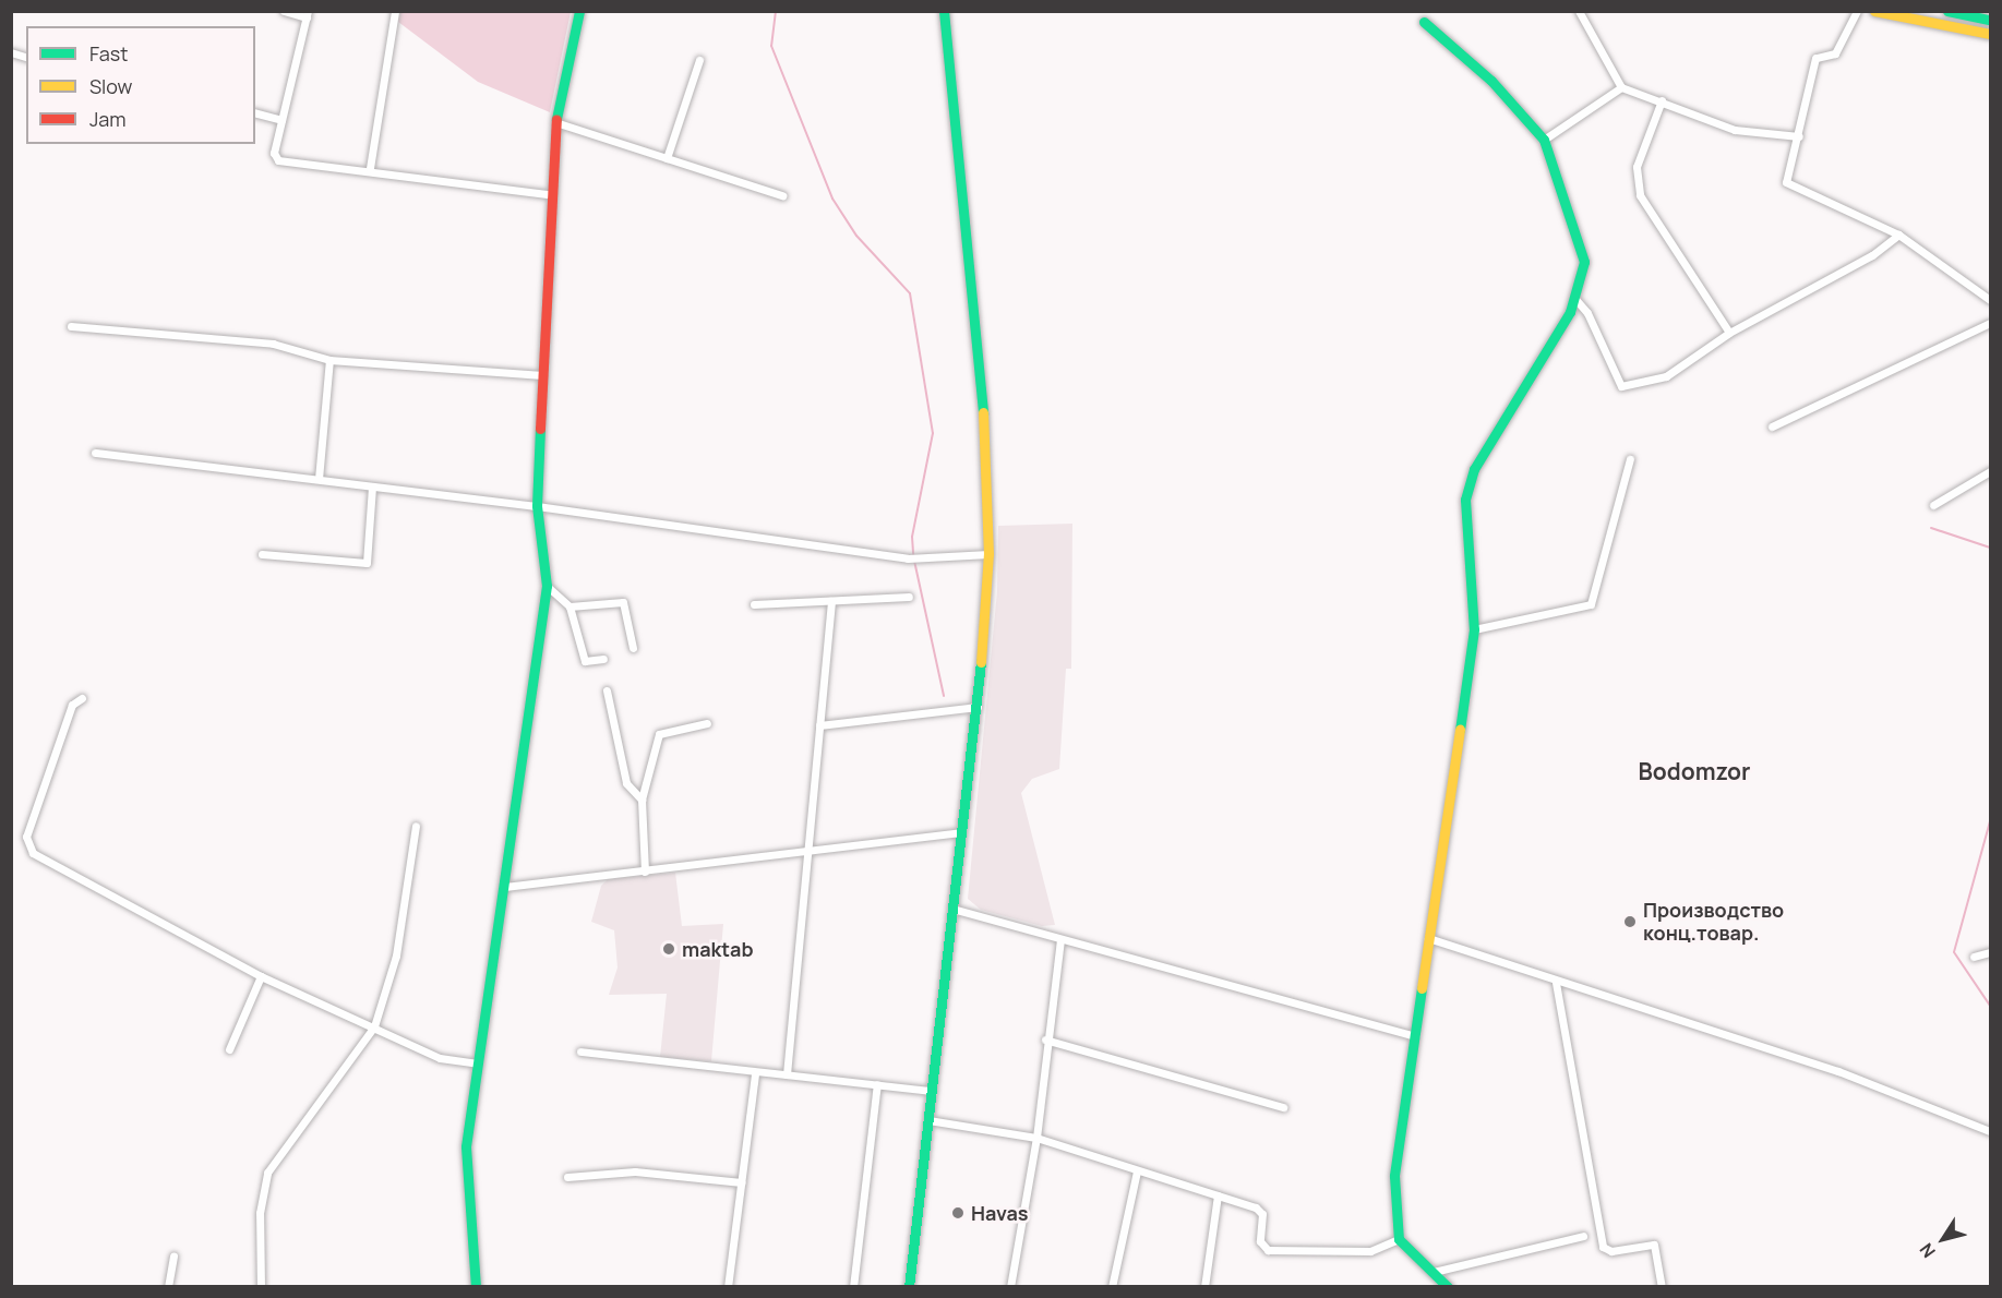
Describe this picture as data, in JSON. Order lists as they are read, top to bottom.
{
  "districts": ["Bodomzor"],
  "places": ["Производство конц.товар.", "maktab", "Havas"],
  "legend": ["Fast", "Slow", "Jam"],
  "north": "bottom left"
}
